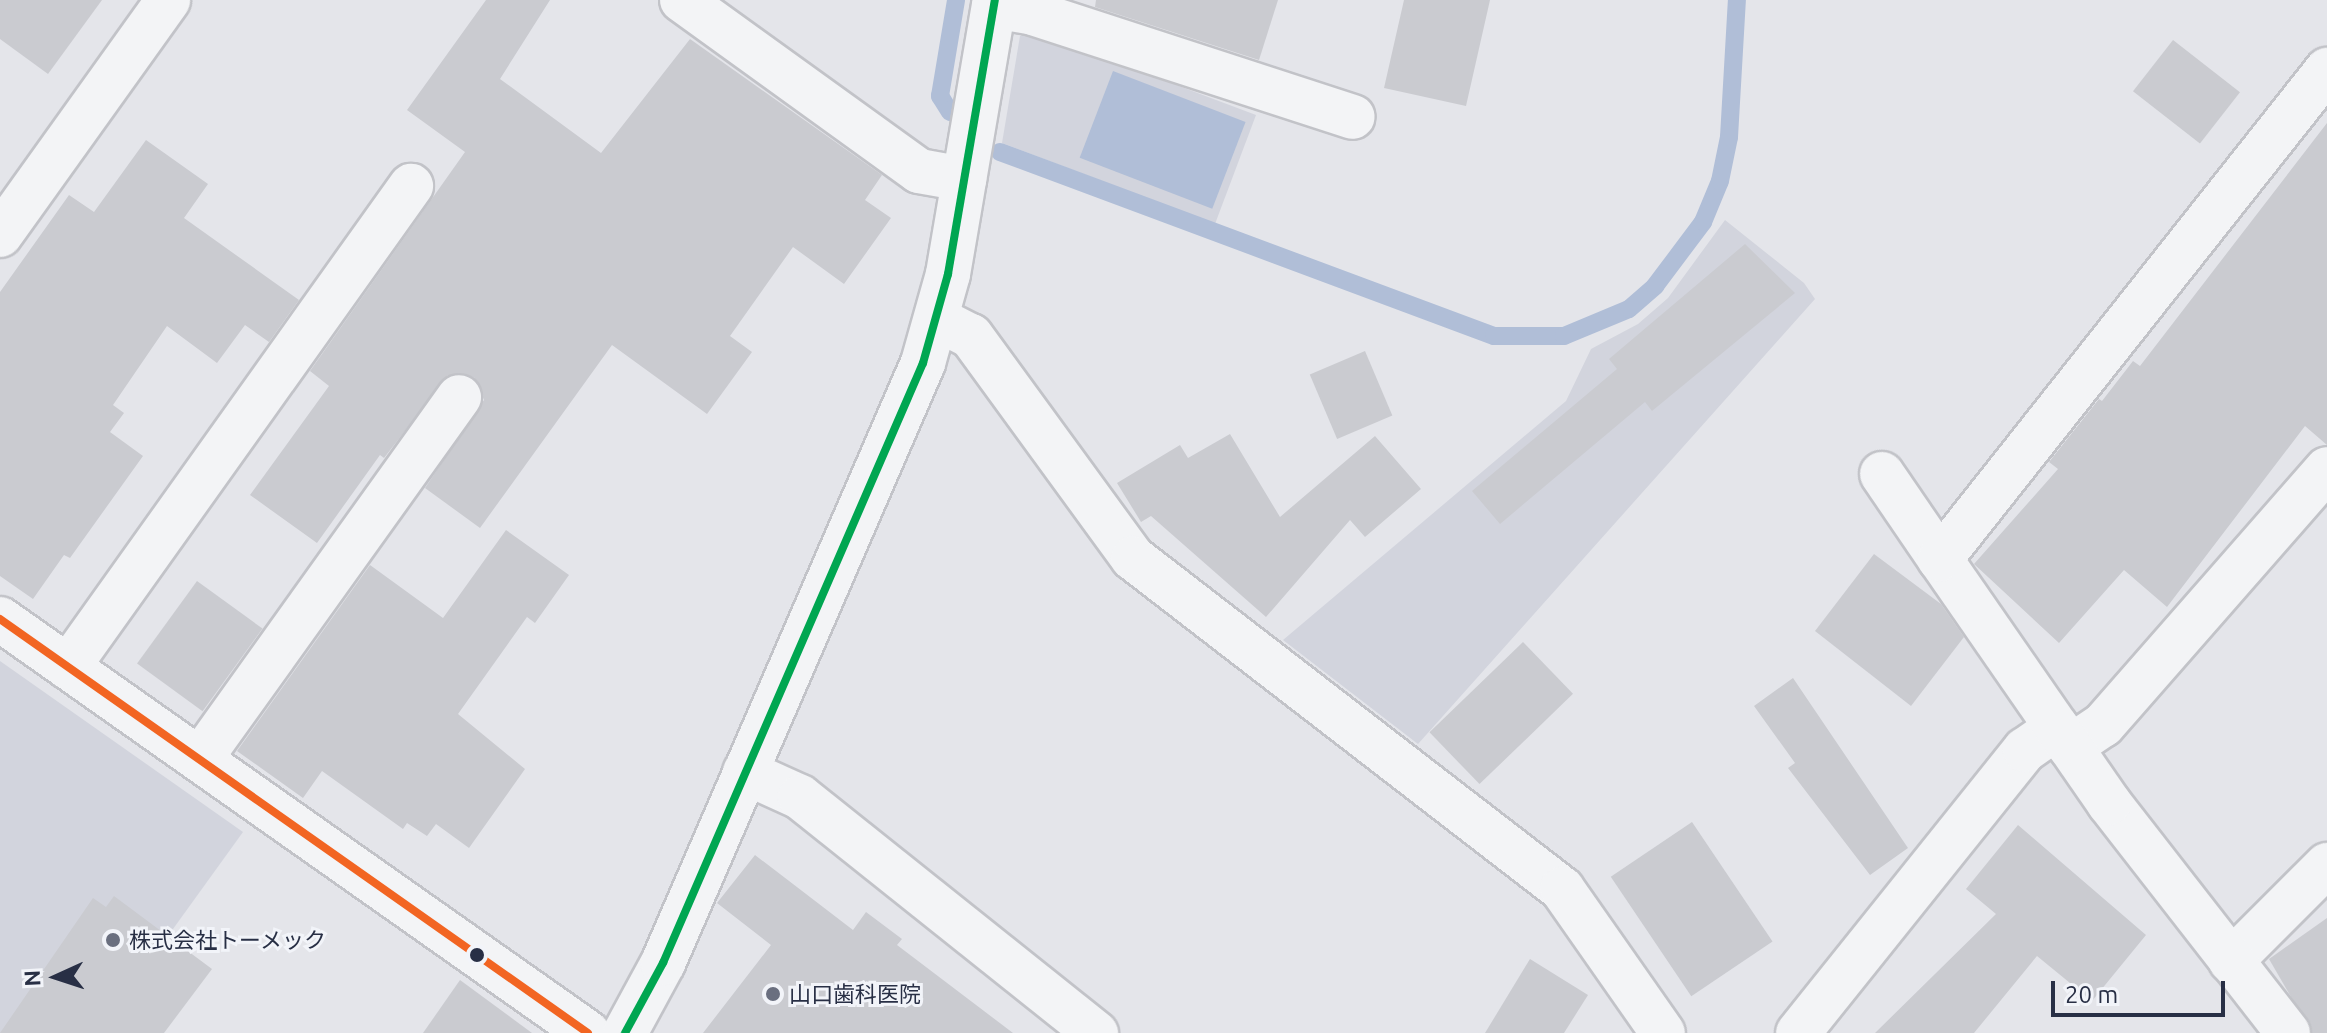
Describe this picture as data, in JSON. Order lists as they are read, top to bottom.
{
  "places": ["株式会社トーメック", "山口歯科医院"],
  "scale_bar": "20 m",
  "north": "left"
}
